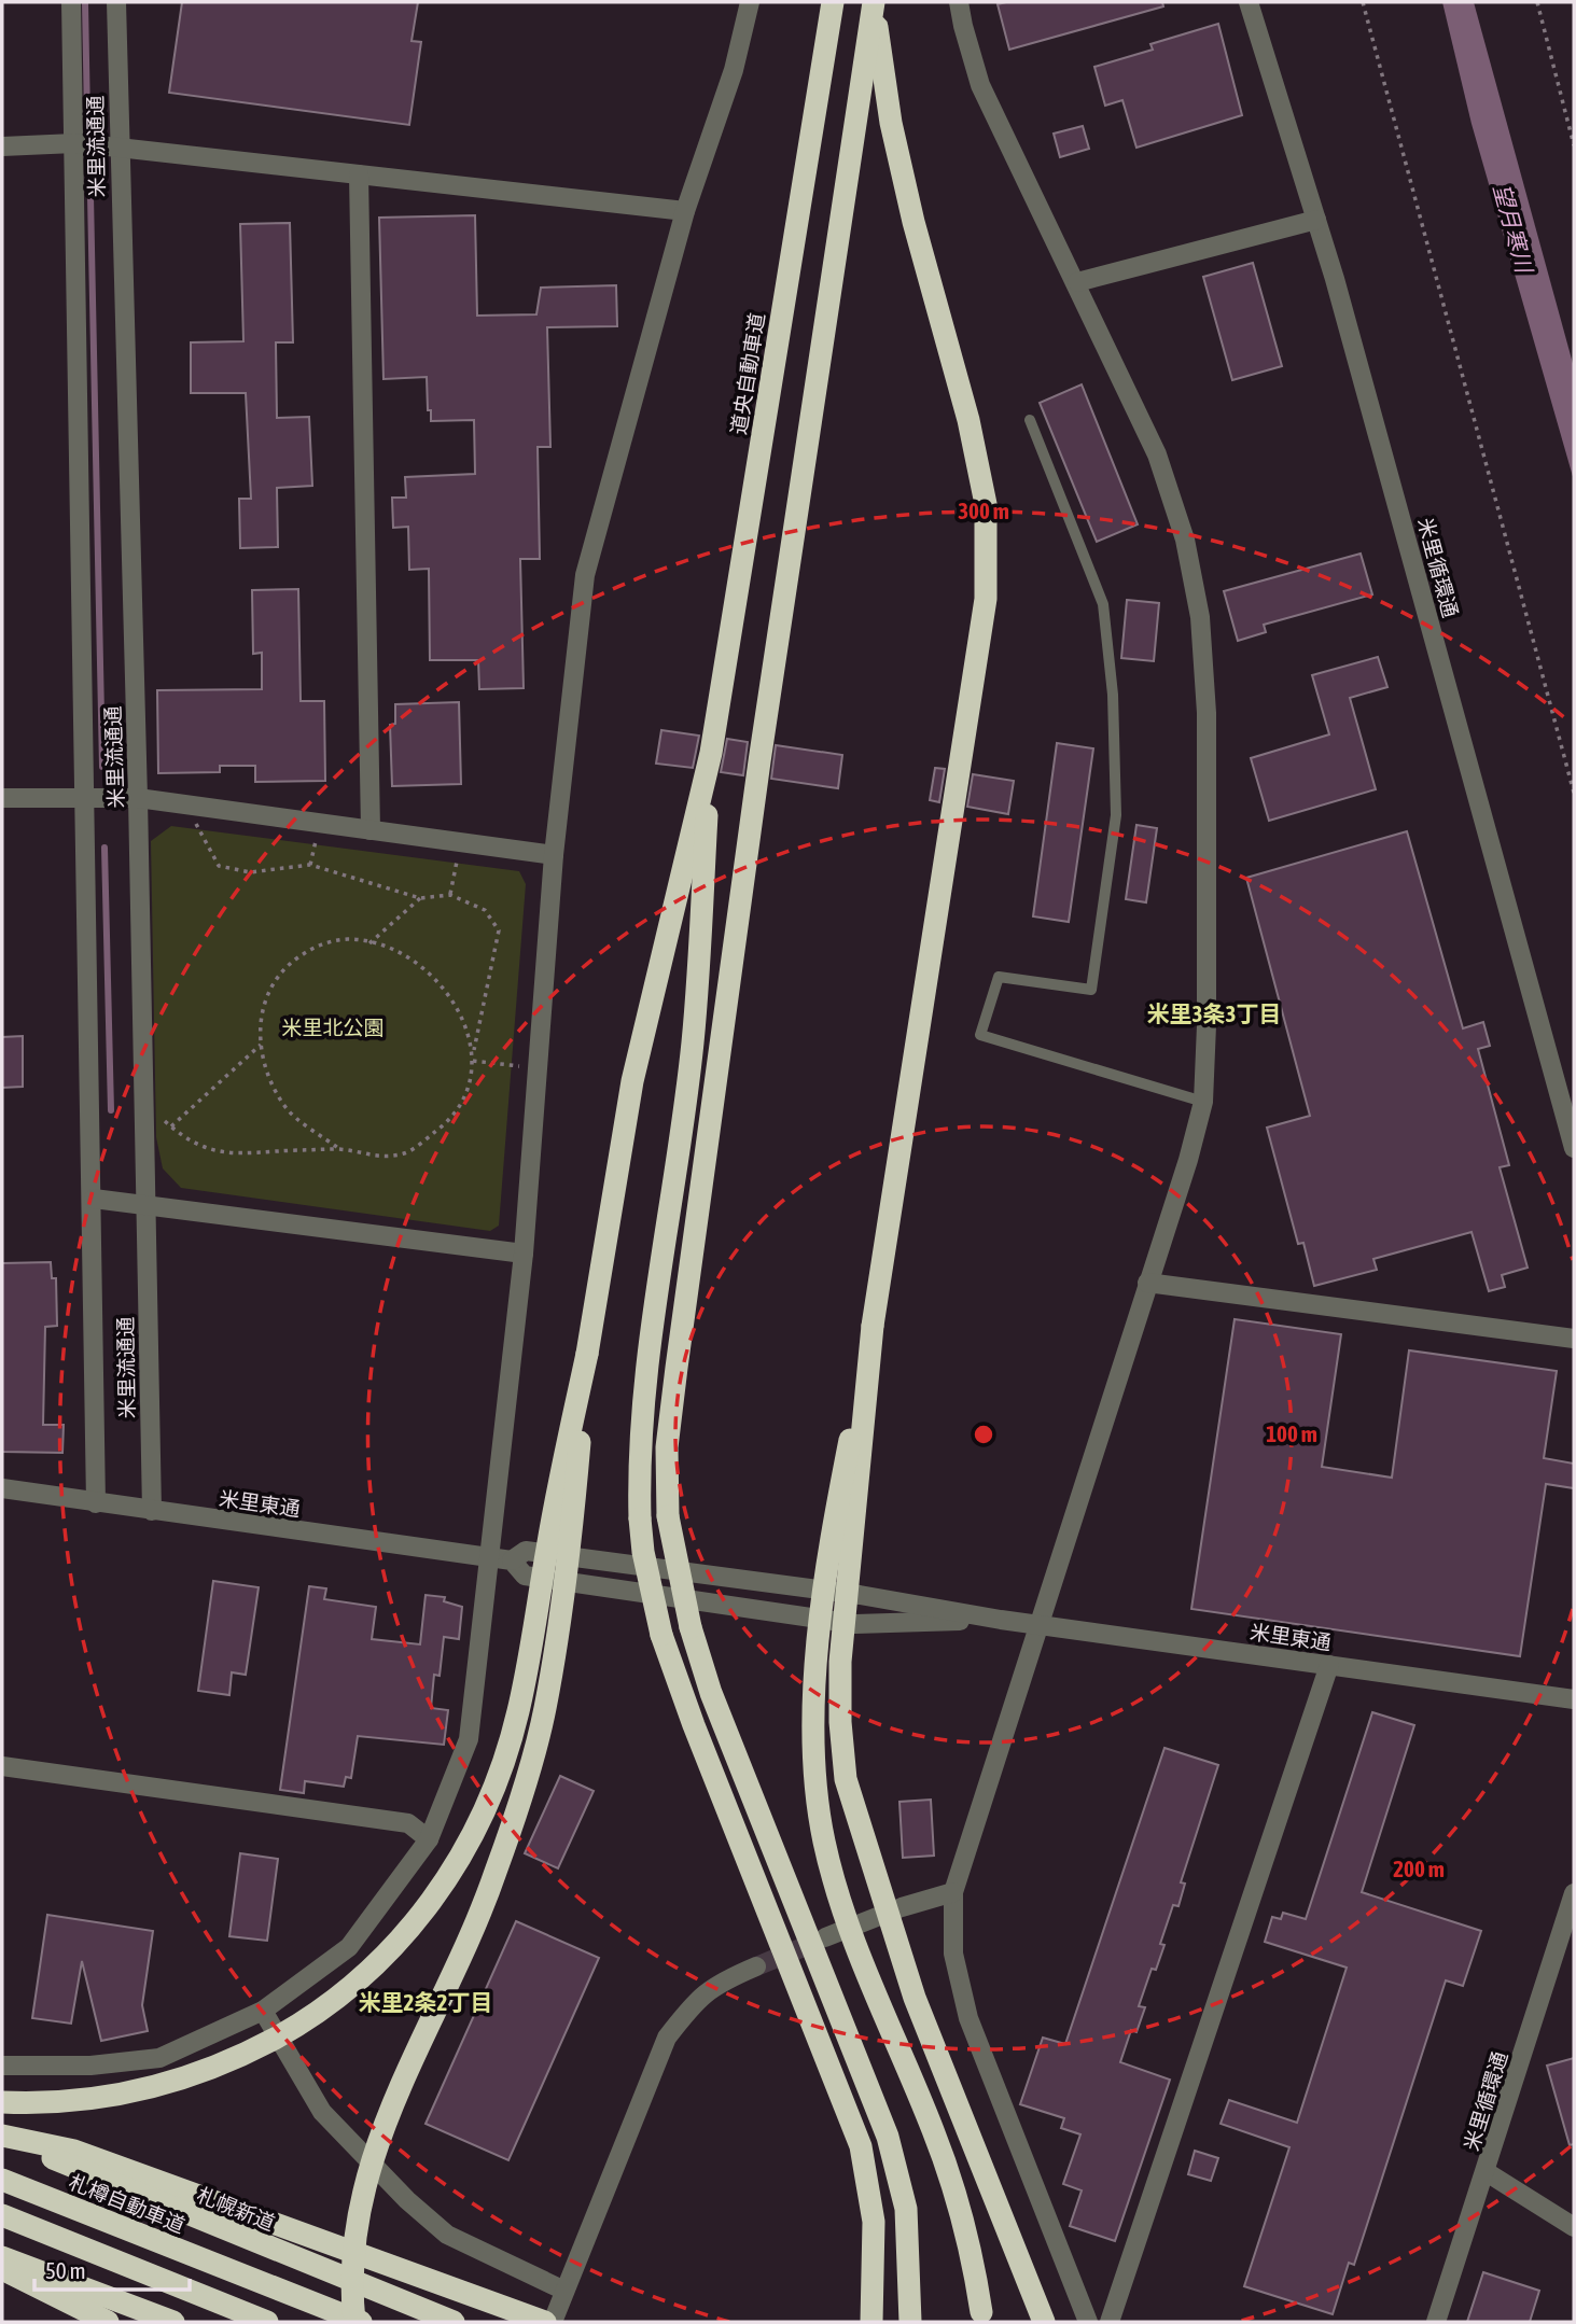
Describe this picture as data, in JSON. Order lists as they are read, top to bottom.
{
  "streets": {
    "highway": ["道央自動車道", "札樽自動車道", "札幌新道"],
    "street": ["米里流通通", "米里循環通", "米里東通"]
  },
  "crossings": [
    ["米里流通通", "米里東通"]
  ],
  "districts": ["米里3条3丁目", "米里2条2丁目"],
  "water": ["望月寒川"],
  "parks": ["米里北公園"],
  "scale_bar": "50 m",
  "rings": ["300 m", "100 m", "200 m"]
}
